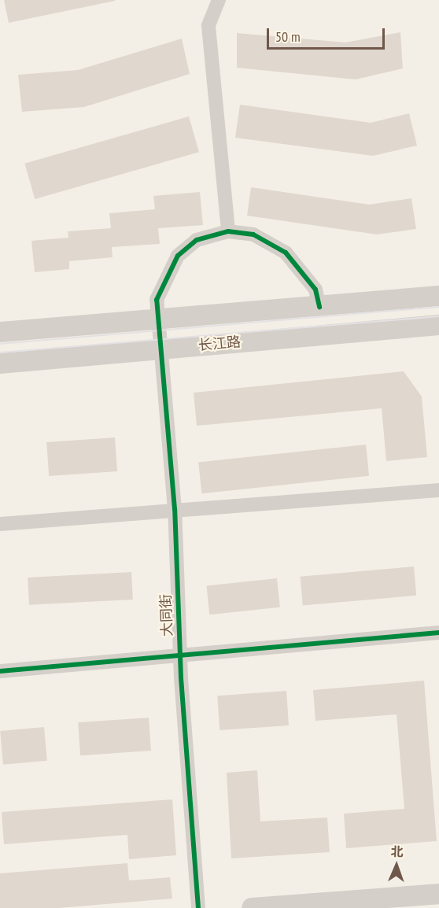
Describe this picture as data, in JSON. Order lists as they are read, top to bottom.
{
  "streets": {
    "main road": ["长江路"],
    "street": ["大同街"]
  },
  "crossings": [
    ["长江路", "大同街"]
  ],
  "scale_bar": "50 m",
  "north": "top"
}
